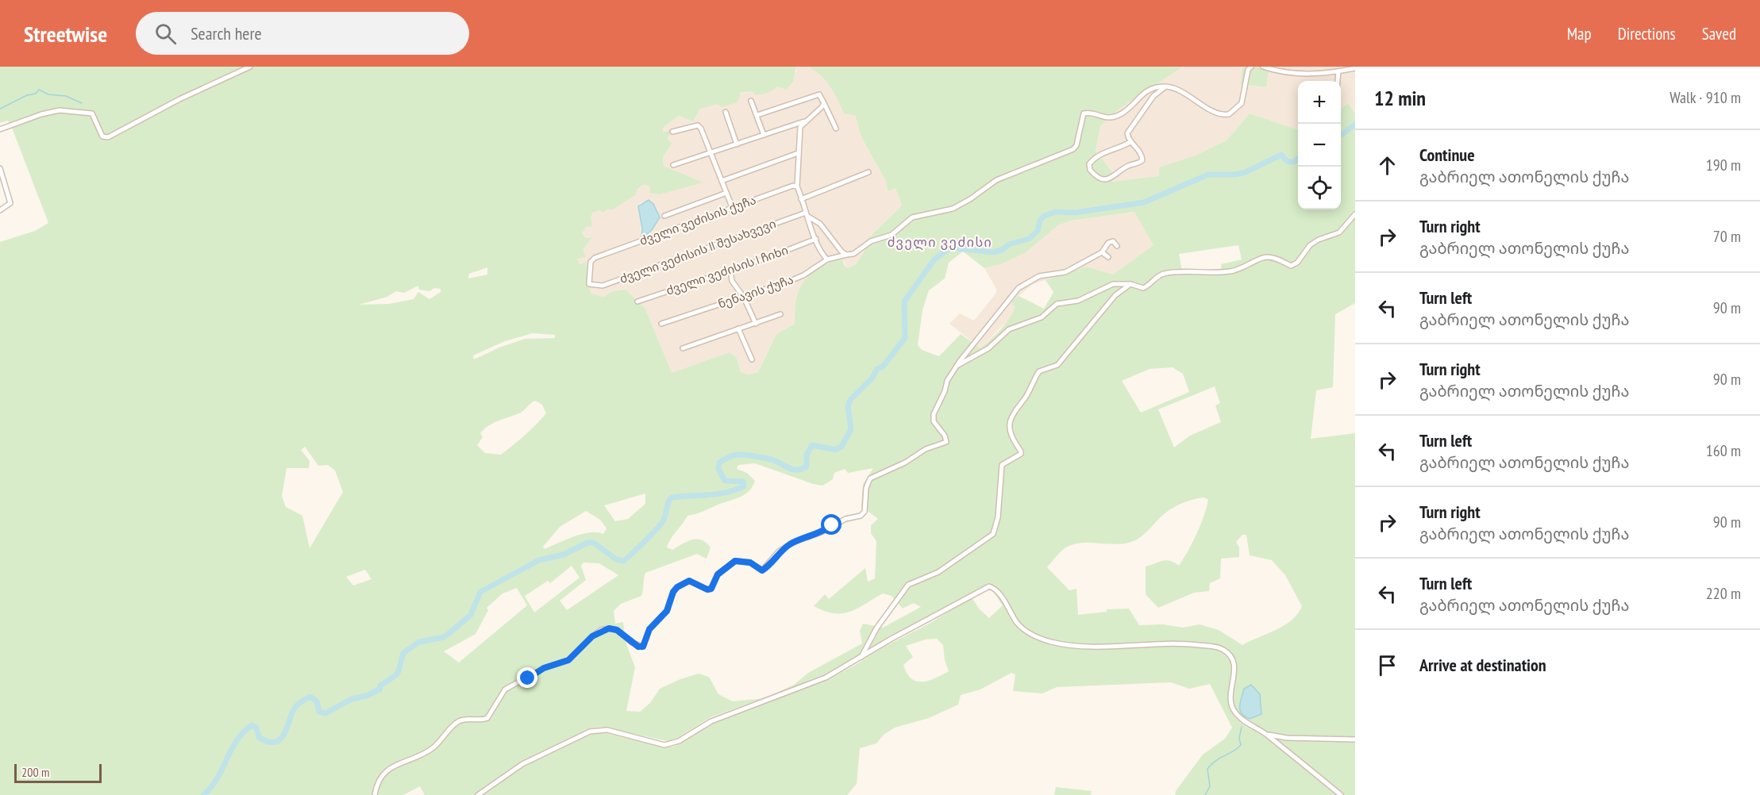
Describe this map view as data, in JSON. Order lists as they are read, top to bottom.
{
  "streets": {
    "street": [
      "ძველი ვეძისის ქუჩა",
      "ძველი ვეძისის II შესახვევი",
      "ძველი ვეძისის I ჩიხი",
      "ნენავის ქუჩა"
    ]
  },
  "crossings": [
    ["ძველი ვეძისის ქუჩა", "ძველი ვეძისის II შესახვევი"]
  ],
  "districts": ["ძველი ვეძისი"],
  "scale_bar": "200 m",
  "page": {
    "header": "Streetwise",
    "search": "Search here",
    "nav": ["Map", "Directions", "Saved"],
    "heading": ["12 min", "Walk · 910 m"],
    "map_buttons": ["+", "−"],
    "list": [
      ["Continue", "გაბრიელ ათონელის ქუჩა", "190 m"],
      ["Turn right", "გაბრიელ ათონელის ქუჩა", "70 m"],
      ["Turn left", "გაბრიელ ათონელის ქუჩა", "90 m"],
      ["Turn right", "გაბრიელ ათონელის ქუჩა", "90 m"],
      ["Turn left", "გაბრიელ ათონელის ქუჩა", "160 m"],
      ["Turn right", "გაბრიელ ათონელის ქუჩა", "90 m"],
      ["Turn left", "გაბრიელ ათონელის ქუჩა", "220 m"],
      "Arrive at destination"
    ],
    "scale": "200 m"
  }
}
